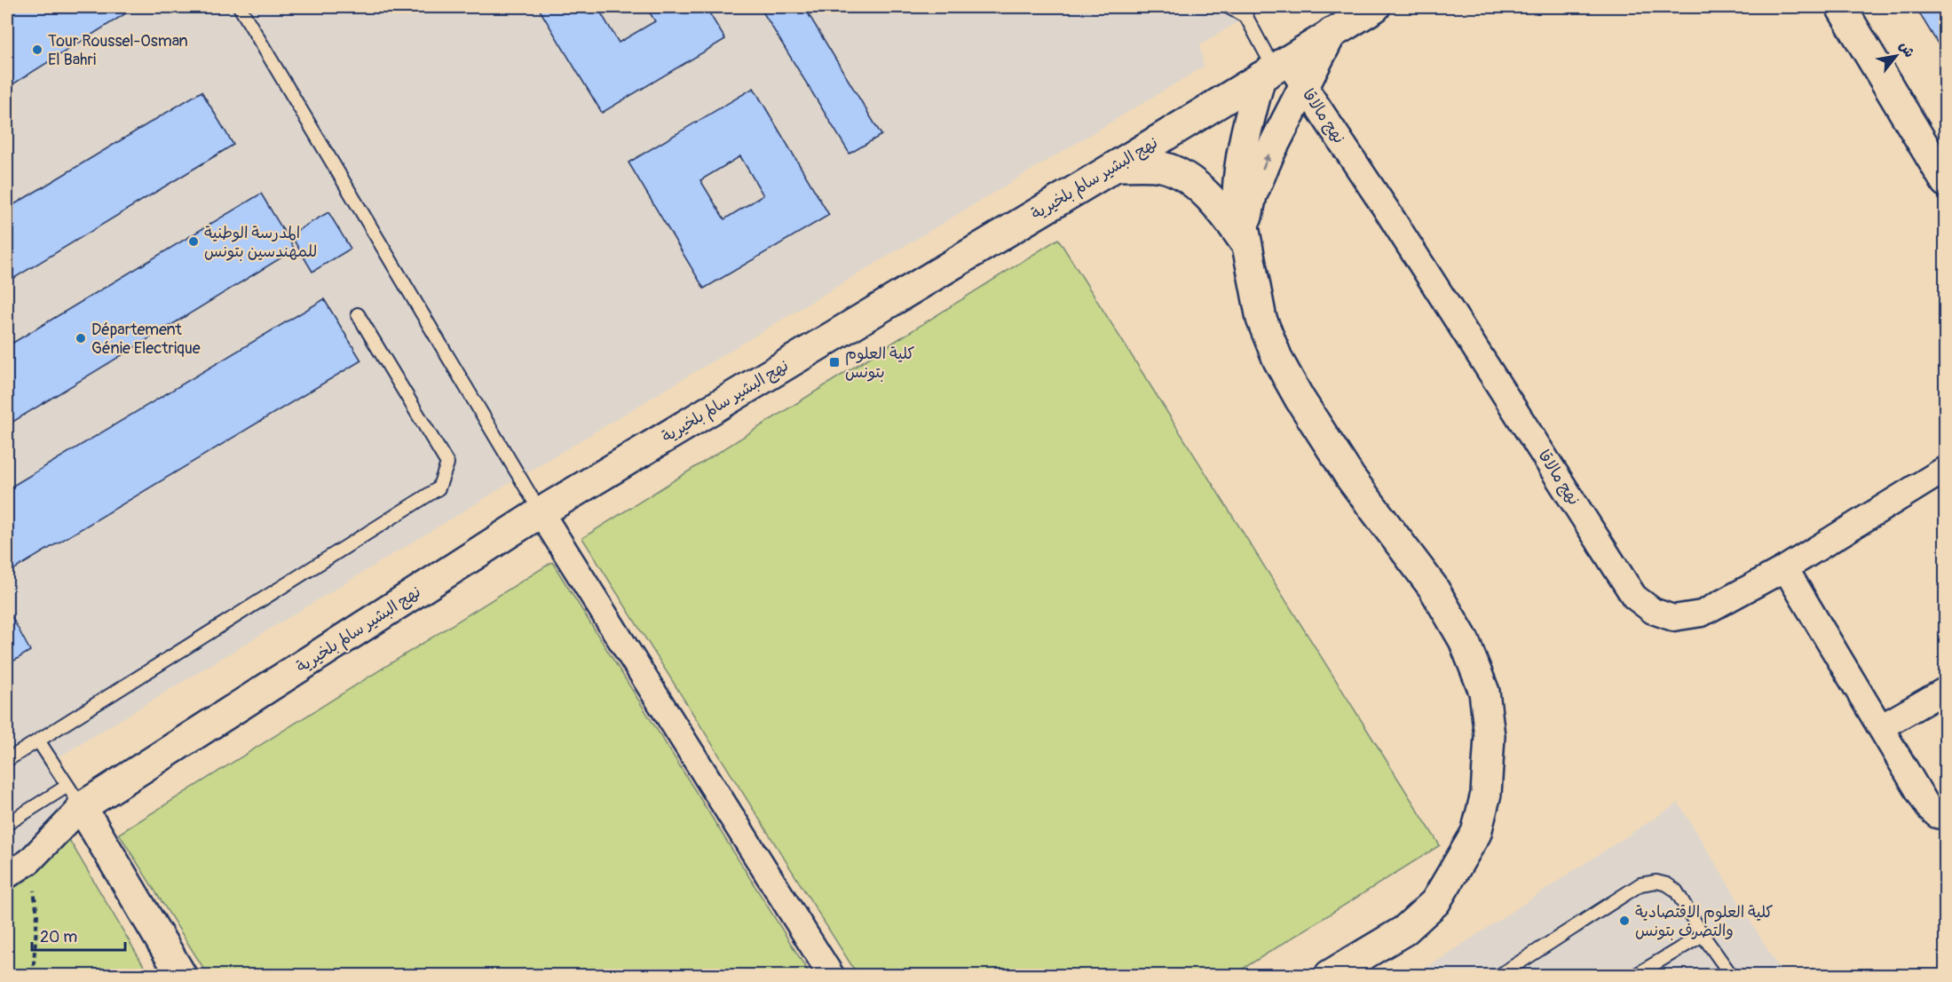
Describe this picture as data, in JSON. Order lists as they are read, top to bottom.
{
  "streets": {
    "street": ["نهج مالاقا", "نهج البشير سالم بلخيرية"]
  },
  "crossings": [
    ["نهج مالاقا", "نهج البشير سالم بلخيرية"]
  ],
  "places": {
    "other": [
      "Tour Roussel-Osman El Bahri",
      "المدرسة الوطنية للمهندسين بتونس",
      "Département Génie Electrique",
      "كلية العلوم الاقتصادية والتصرف بتونس"
    ],
    "transit": ["كلية العلوم بتونس"]
  },
  "scale_bar": "20 m",
  "north": "top right"
}
